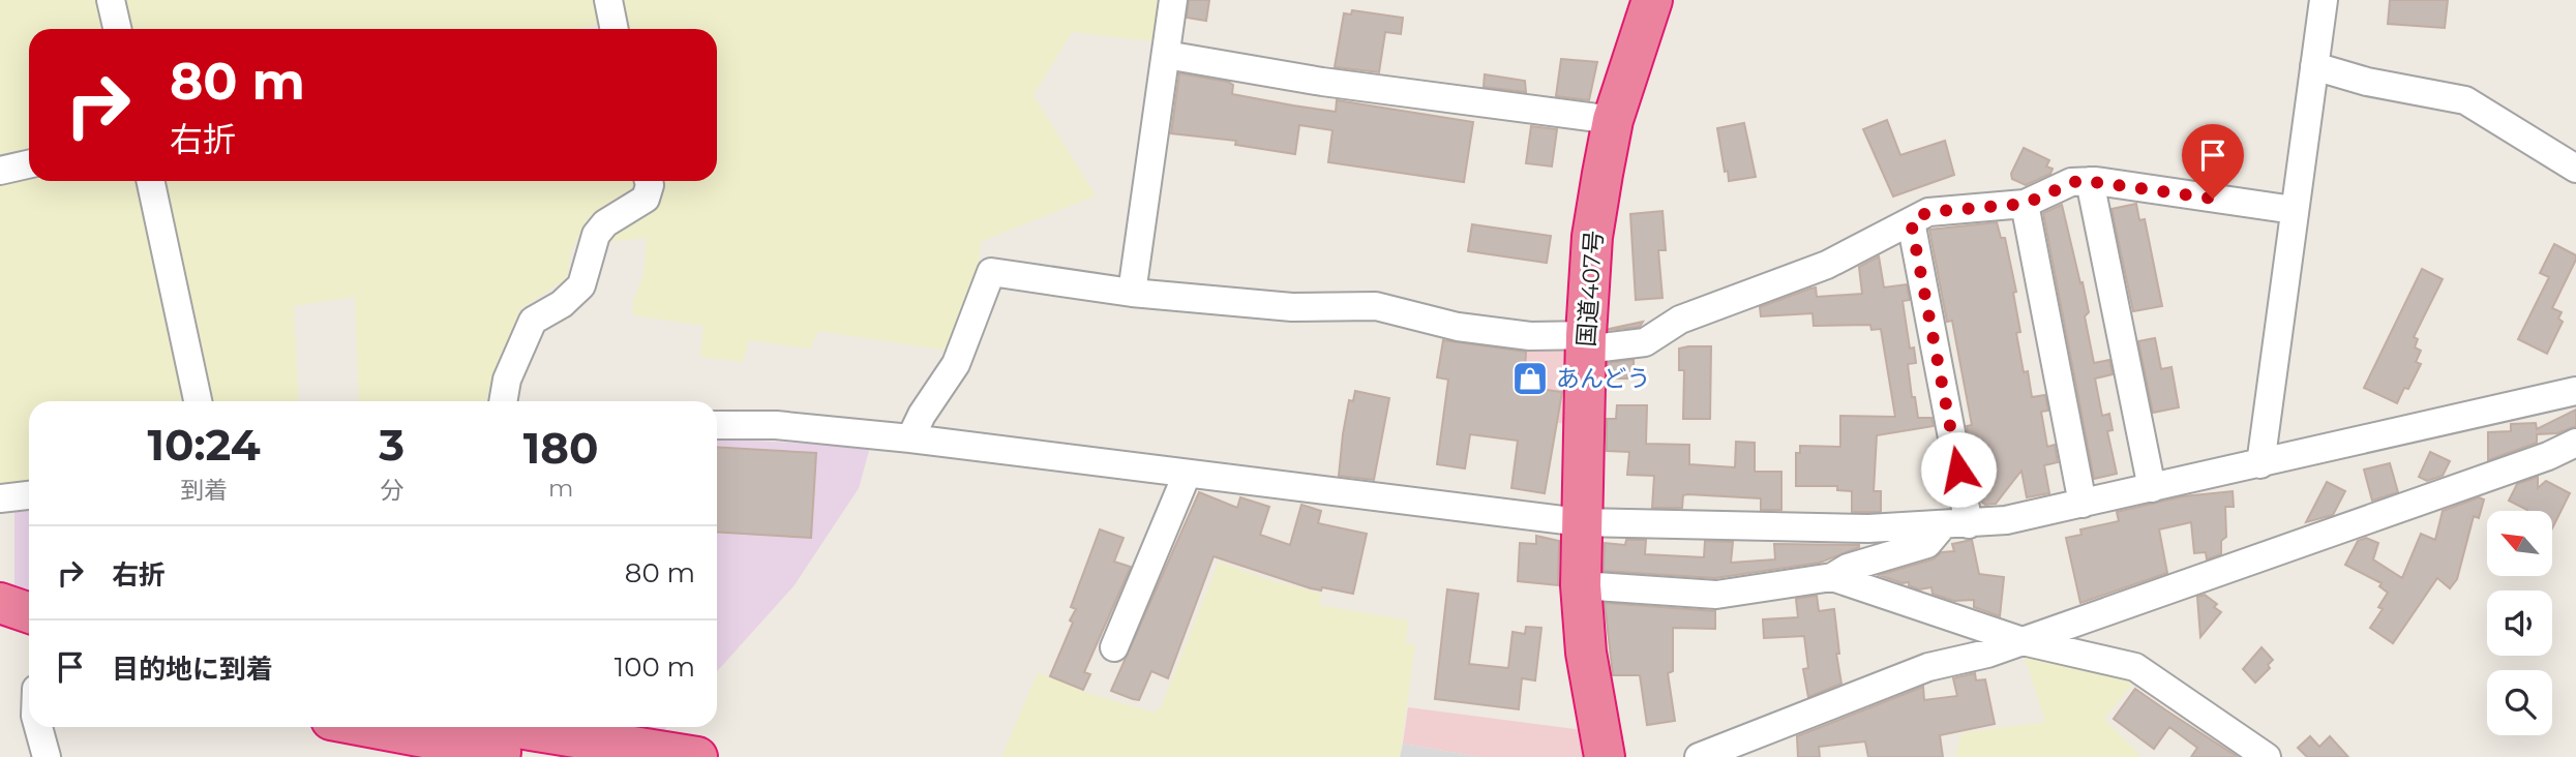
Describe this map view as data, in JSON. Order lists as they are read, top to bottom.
{
  "streets": {
    "highway": ["国道407号"]
  },
  "places": {
    "shop": ["あんどう"]
  },
  "north": "top left",
  "page": {
    "turn": ["80 m", "右折"],
    "eta": [
      "10:24",
      "到着",
      "3",
      "分",
      "180",
      "m"
    ],
    "list": [
      {
        "name": "右折",
        "value": "80 m"
      },
      {
        "name": "目的地に到着",
        "value": "100 m"
      }
    ]
  }
}
